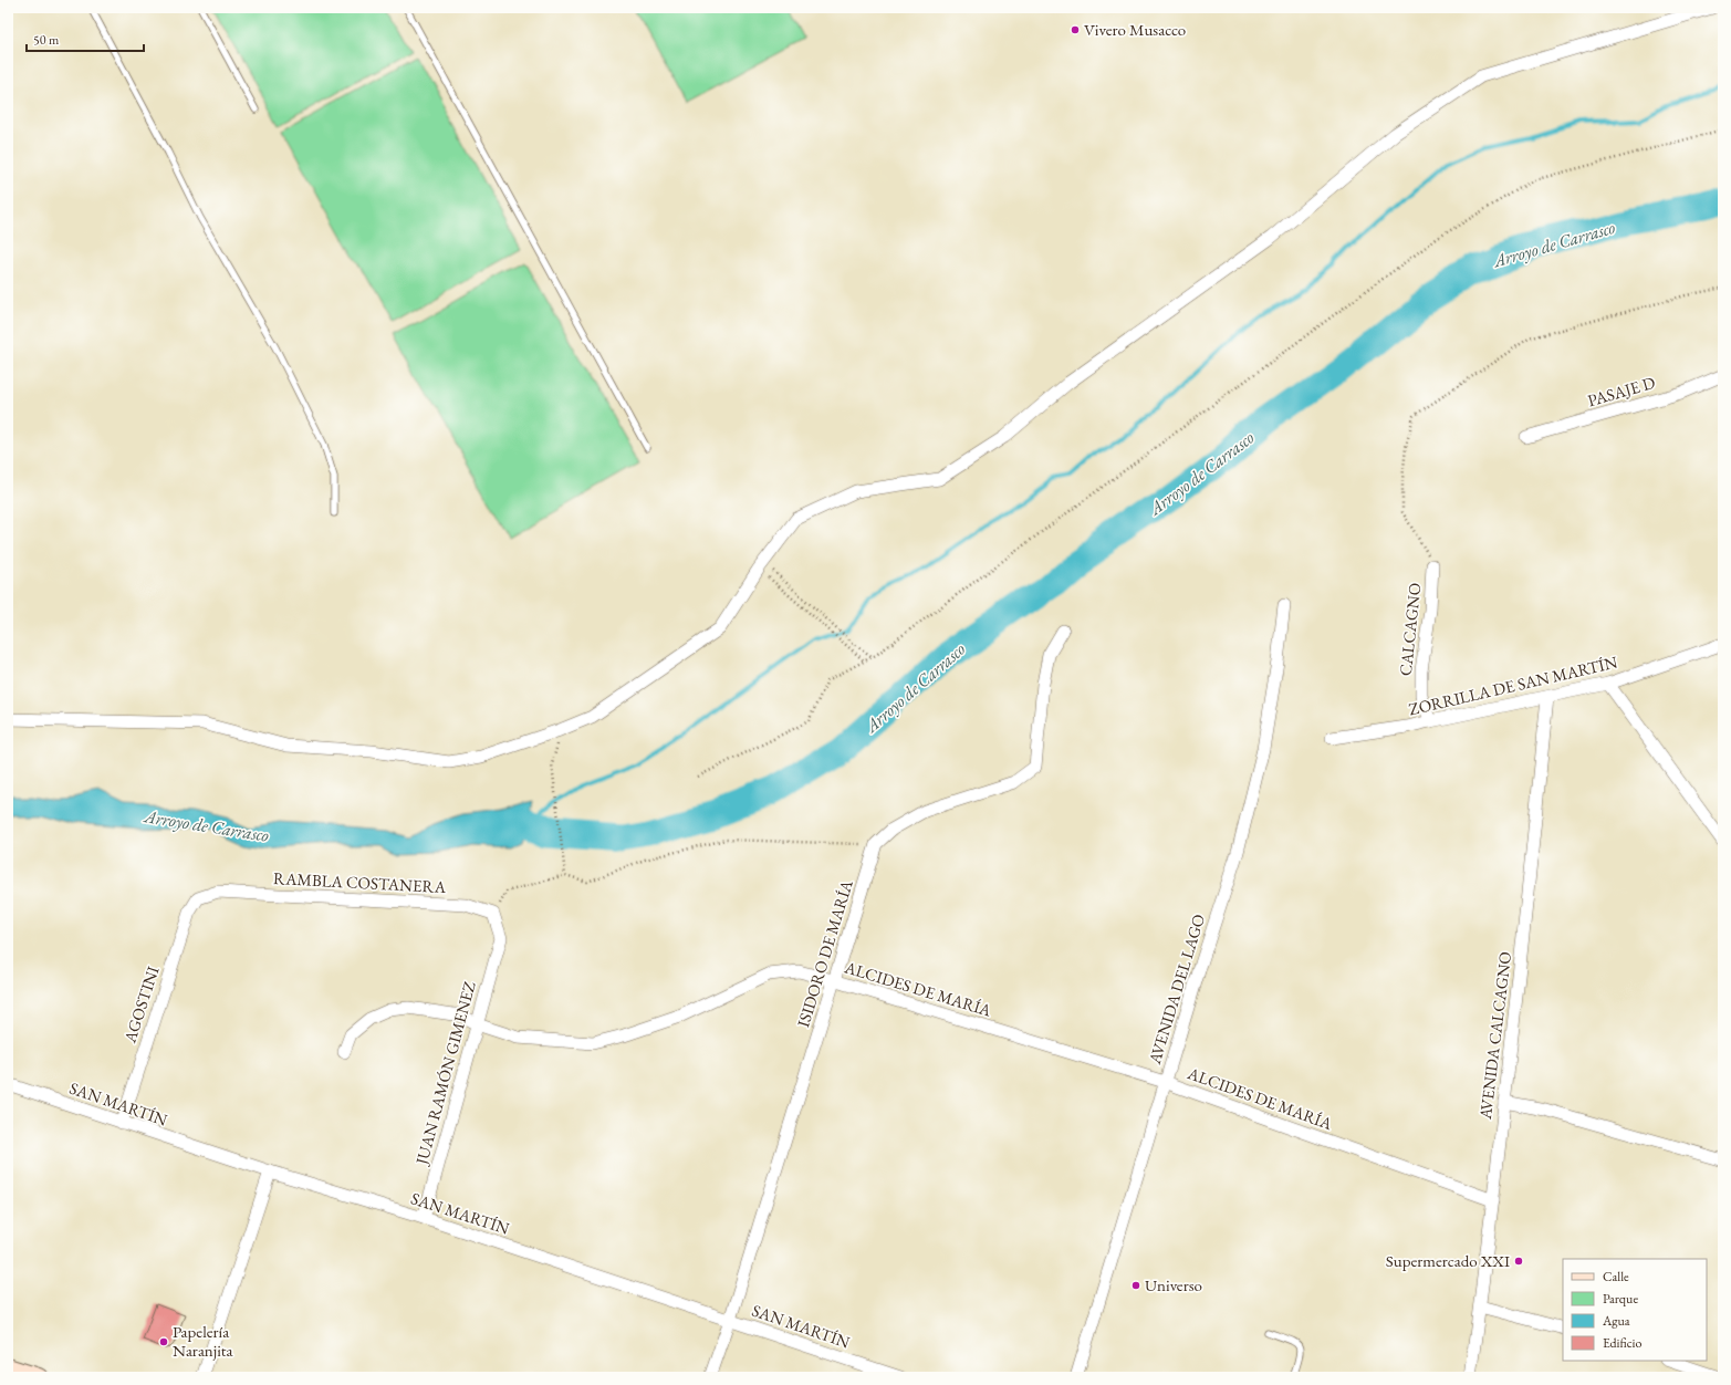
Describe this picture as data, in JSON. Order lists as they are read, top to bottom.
{
  "streets": {
    "street": [
      "PASAJE D",
      "CALCAGNO",
      "ZORRILLA DE SAN MARTÍN",
      "RAMBLA COSTANERA",
      "ISIDORO DE MARÍA",
      "ALCIDES DE MARÍA",
      "AVENIDA DEL LAGO",
      "AGOSTINI",
      "AVENIDA CALCAGNO",
      "JUAN RAMÓN GIMENEZ",
      "SAN MARTÍN"
    ]
  },
  "crossings": [
    ["CALCAGNO", "ZORRILLA DE SAN MARTÍN"],
    ["ZORRILLA DE SAN MARTÍN", "AVENIDA CALCAGNO"],
    ["RAMBLA COSTANERA", "AGOSTINI"],
    ["RAMBLA COSTANERA", "JUAN RAMÓN GIMENEZ"],
    ["ISIDORO DE MARÍA", "ALCIDES DE MARÍA"],
    ["ISIDORO DE MARÍA", "SAN MARTÍN"],
    ["ALCIDES DE MARÍA", "AVENIDA DEL LAGO"],
    ["ALCIDES DE MARÍA", "AVENIDA CALCAGNO"],
    ["ALCIDES DE MARÍA", "JUAN RAMÓN GIMENEZ"],
    ["AGOSTINI", "SAN MARTÍN"],
    ["JUAN RAMÓN GIMENEZ", "SAN MARTÍN"]
  ],
  "water": ["Arroyo de Carrasco"],
  "places": [
    "Vivero Musacco",
    "Supermercado XXI",
    "Universo",
    "Papelería Naranjita"
  ],
  "legend": [
    "Calle",
    "Parque",
    "Agua",
    "Edificio"
  ],
  "scale_bar": "50 m"
}
